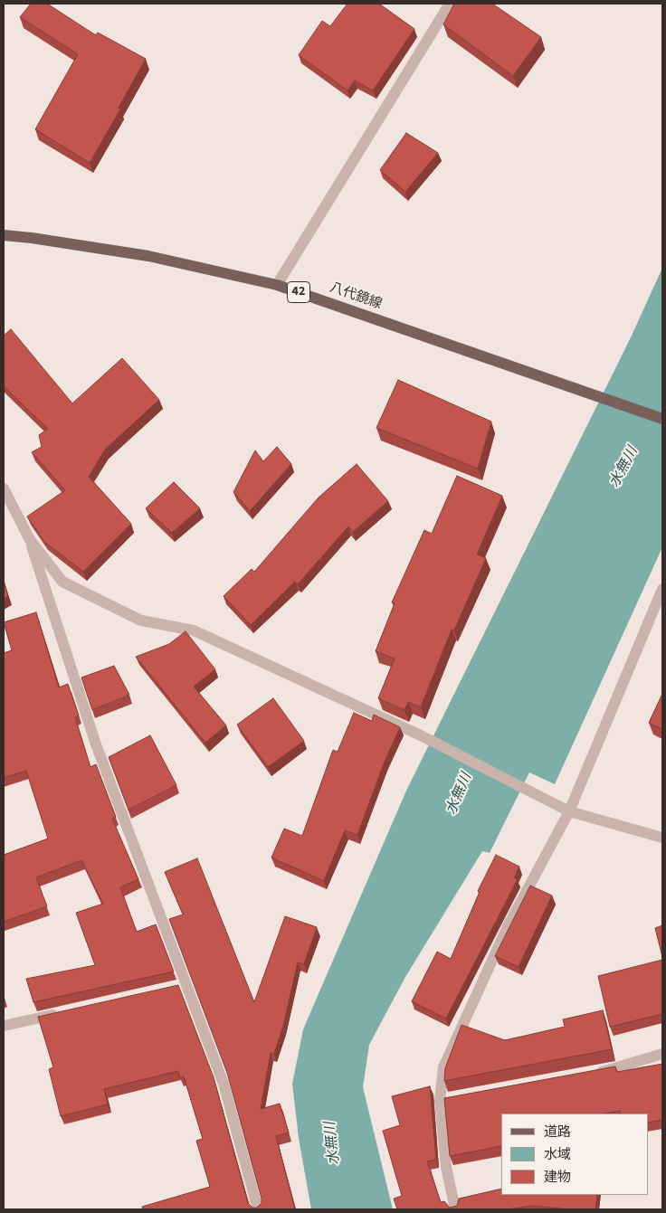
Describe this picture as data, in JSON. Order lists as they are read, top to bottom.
{
  "streets": {
    "main road": ["42", "八代鏡線"]
  },
  "water": ["水無川"],
  "legend": ["道路", "水域", "建物"]
}
